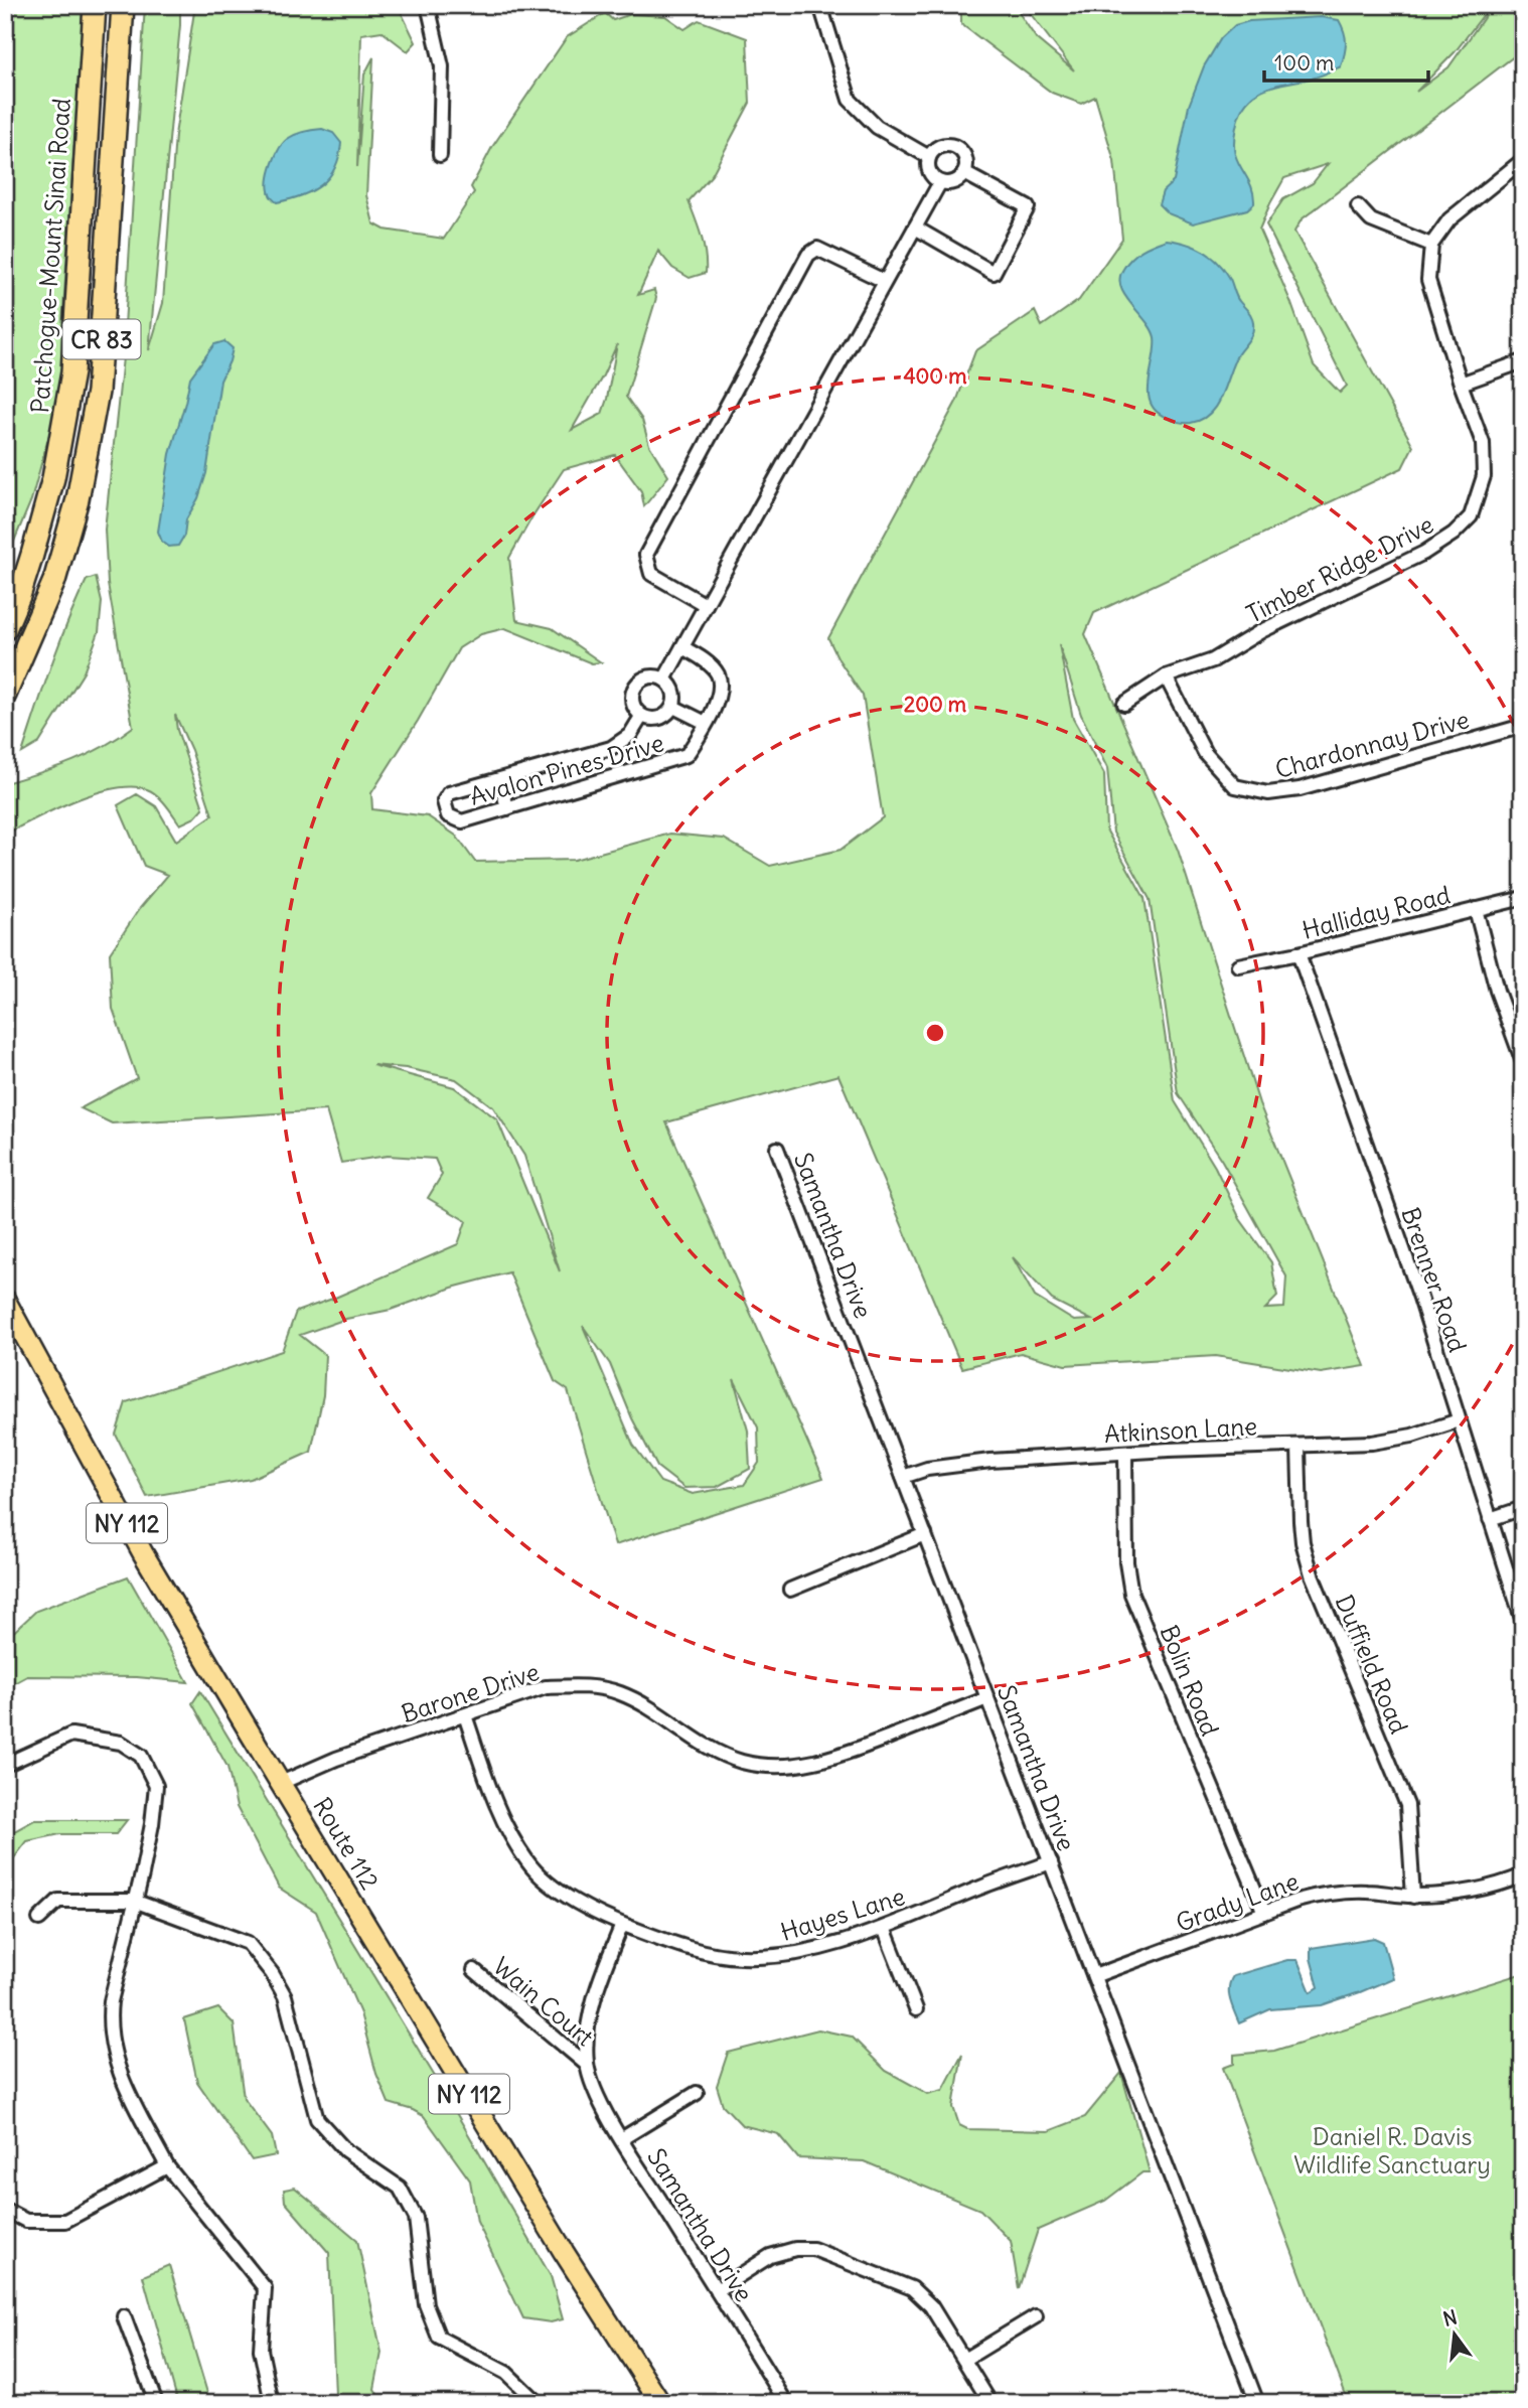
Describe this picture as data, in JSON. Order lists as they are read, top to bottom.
{
  "streets": {
    "highway": ["Patchogue-Mount Sinai Road", "CR 83"],
    "main road": ["NY 112", "Route 112"],
    "street": [
      "Timber Ridge Drive",
      "Chardonnay Drive",
      "Avalon Pines Drive",
      "Halliday Road",
      "Samantha Drive",
      "Brenner Road",
      "Atkinson Lane",
      "Duffield Road",
      "Bolin Road",
      "Barone Drive",
      "Grady Lane",
      "Hayes Lane",
      "Wain Court"
    ]
  },
  "crossings": [
    ["Timber Ridge Drive", "Chardonnay Drive"],
    ["Halliday Road", "Brenner Road"],
    ["Samantha Drive", "Atkinson Lane"],
    ["Samantha Drive", "Barone Drive"],
    ["Samantha Drive", "Grady Lane"],
    ["Samantha Drive", "Hayes Lane"],
    ["Samantha Drive", "Wain Court"],
    ["Brenner Road", "Atkinson Lane"],
    ["Atkinson Lane", "Duffield Road"],
    ["Atkinson Lane", "Bolin Road"],
    ["Duffield Road", "Grady Lane"],
    ["Bolin Road", "Grady Lane"],
    ["Barone Drive", "Route 112"],
    ["Barone Drive", "Hayes Lane"]
  ],
  "parks": ["Daniel R. Davis Wildlife Sanctuary"],
  "scale_bar": "100 m",
  "north": "top",
  "rings": ["400 m", "200 m"]
}
